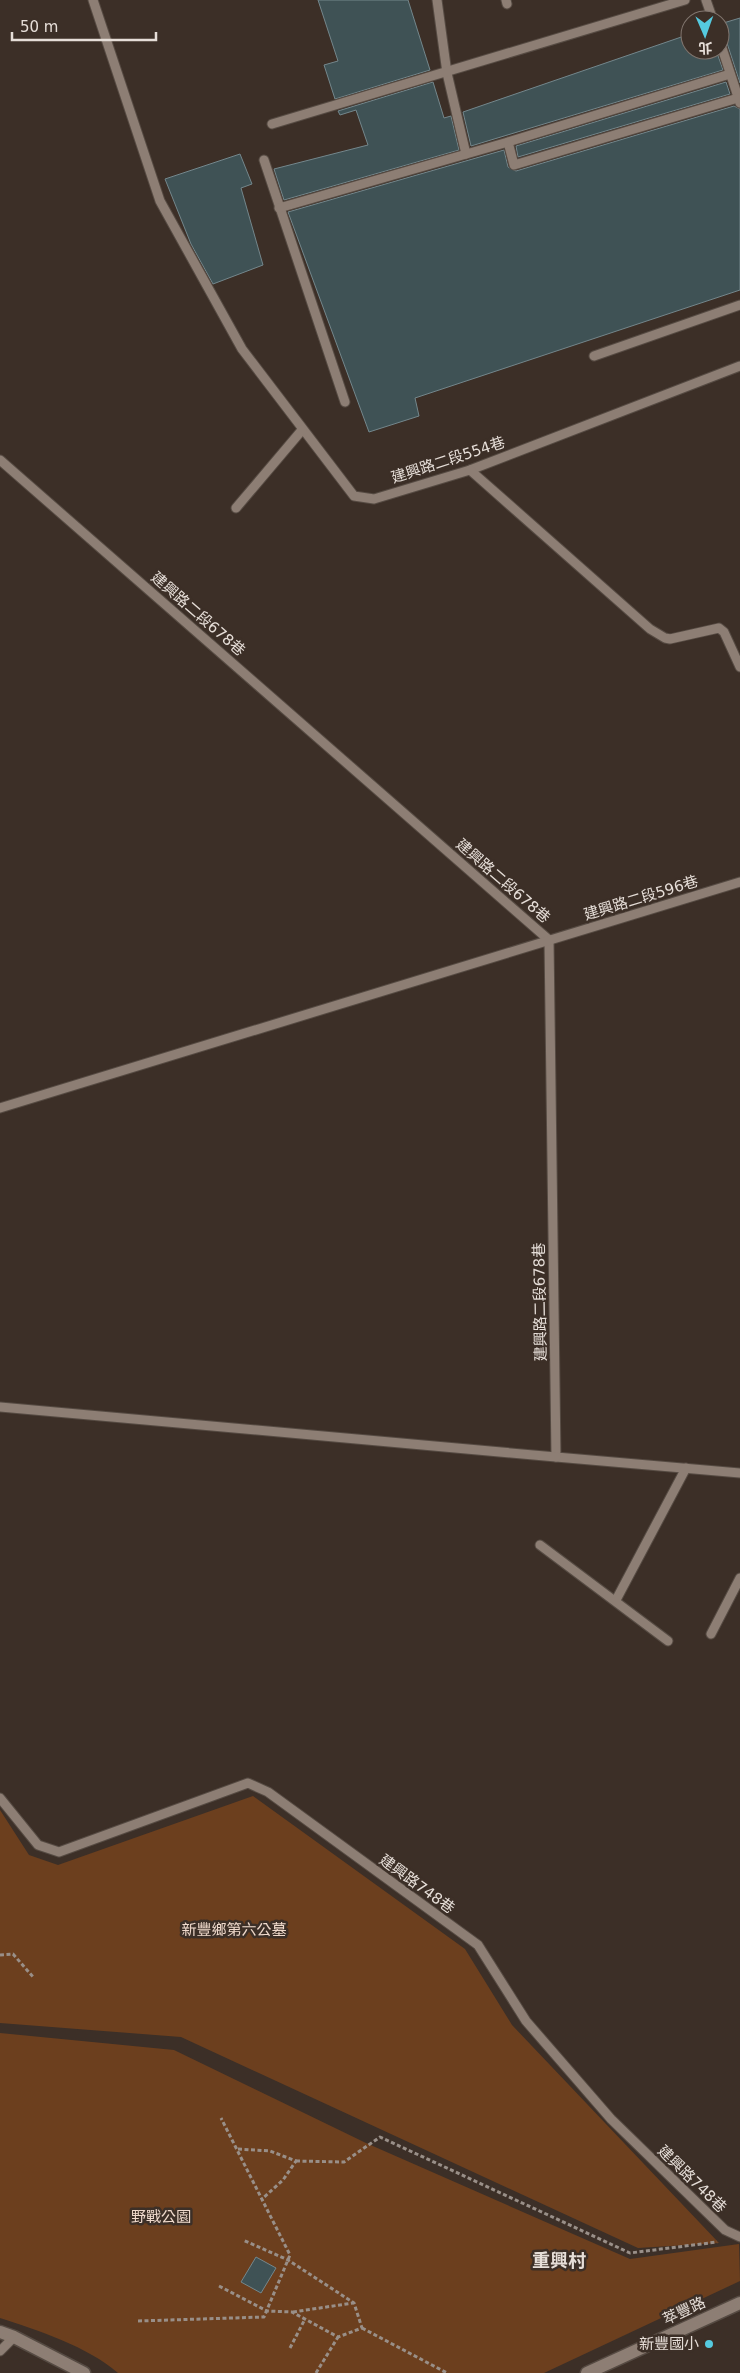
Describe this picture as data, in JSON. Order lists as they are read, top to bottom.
{
  "streets": {
    "street": ["萃豐路"],
    "lane": [
      "建興路二段554巷",
      "建興路二段678巷",
      "建興路二段596巷",
      "建興路748巷"
    ]
  },
  "crossings": [
    ["建興路二段678巷", "建興路二段596巷"]
  ],
  "districts": ["重興村"],
  "parks": ["新豐鄉第六公墓", "野戰公園"],
  "places": ["新豐國小"],
  "scale_bar": "50 m",
  "north": "bottom"
}
